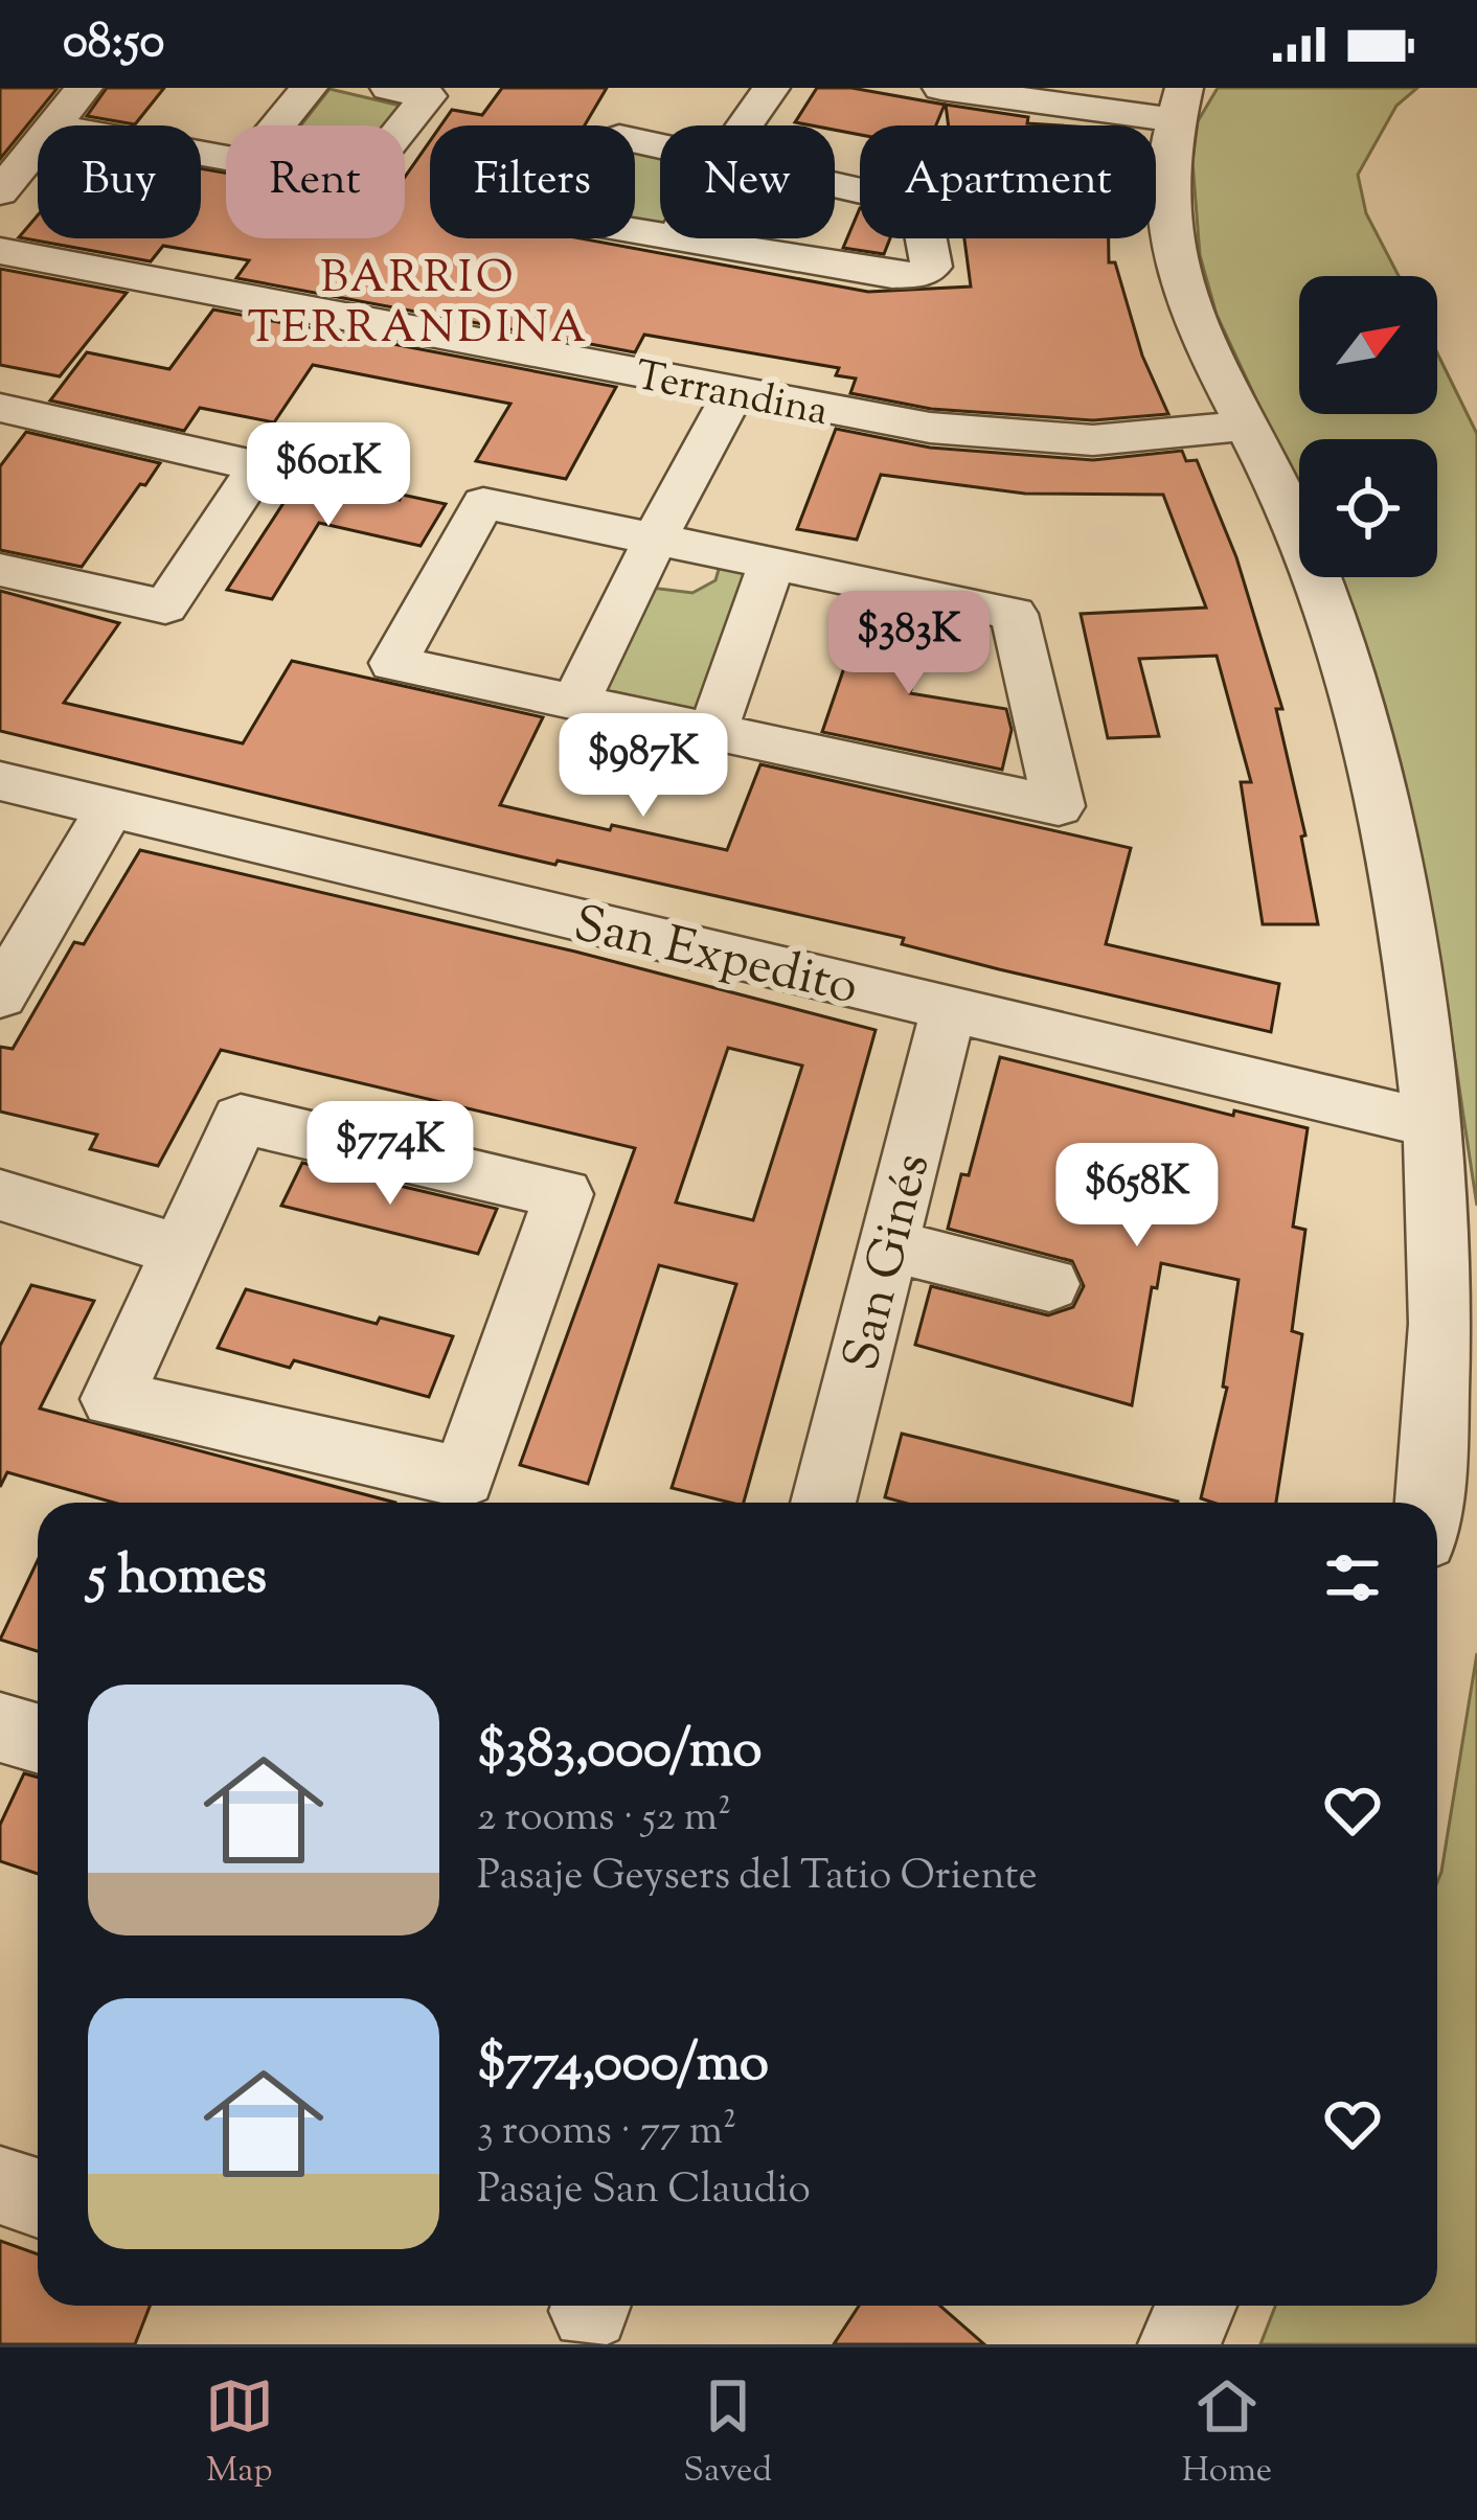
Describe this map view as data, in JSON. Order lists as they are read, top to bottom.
{
  "streets": {
    "street": ["Terrandina", "San Expedito", "San Ginés"]
  },
  "crossings": [
    ["San Expedito", "San Ginés"]
  ],
  "districts": ["BARRIO TERRANDINA"],
  "north": "top right",
  "page": {
    "status": "08:50",
    "chip": [
      "Buy",
      "Rent",
      "Filters",
      "New",
      "Apartment"
    ],
    "price": [
      "$601K",
      "$383K",
      "$987K",
      "$774K",
      "$658K"
    ],
    "heading": "5 homes",
    "list": [
      {
        "name": "$383,000/mo",
        "note": "2 rooms · 52 m² · Pasaje Geysers del Tatio Oriente"
      },
      {
        "name": "$774,000/mo",
        "note": "3 rooms · 77 m² · Pasaje San Claudio"
      }
    ],
    "tabs": ["Map", "Saved", "Home"]
  }
}
